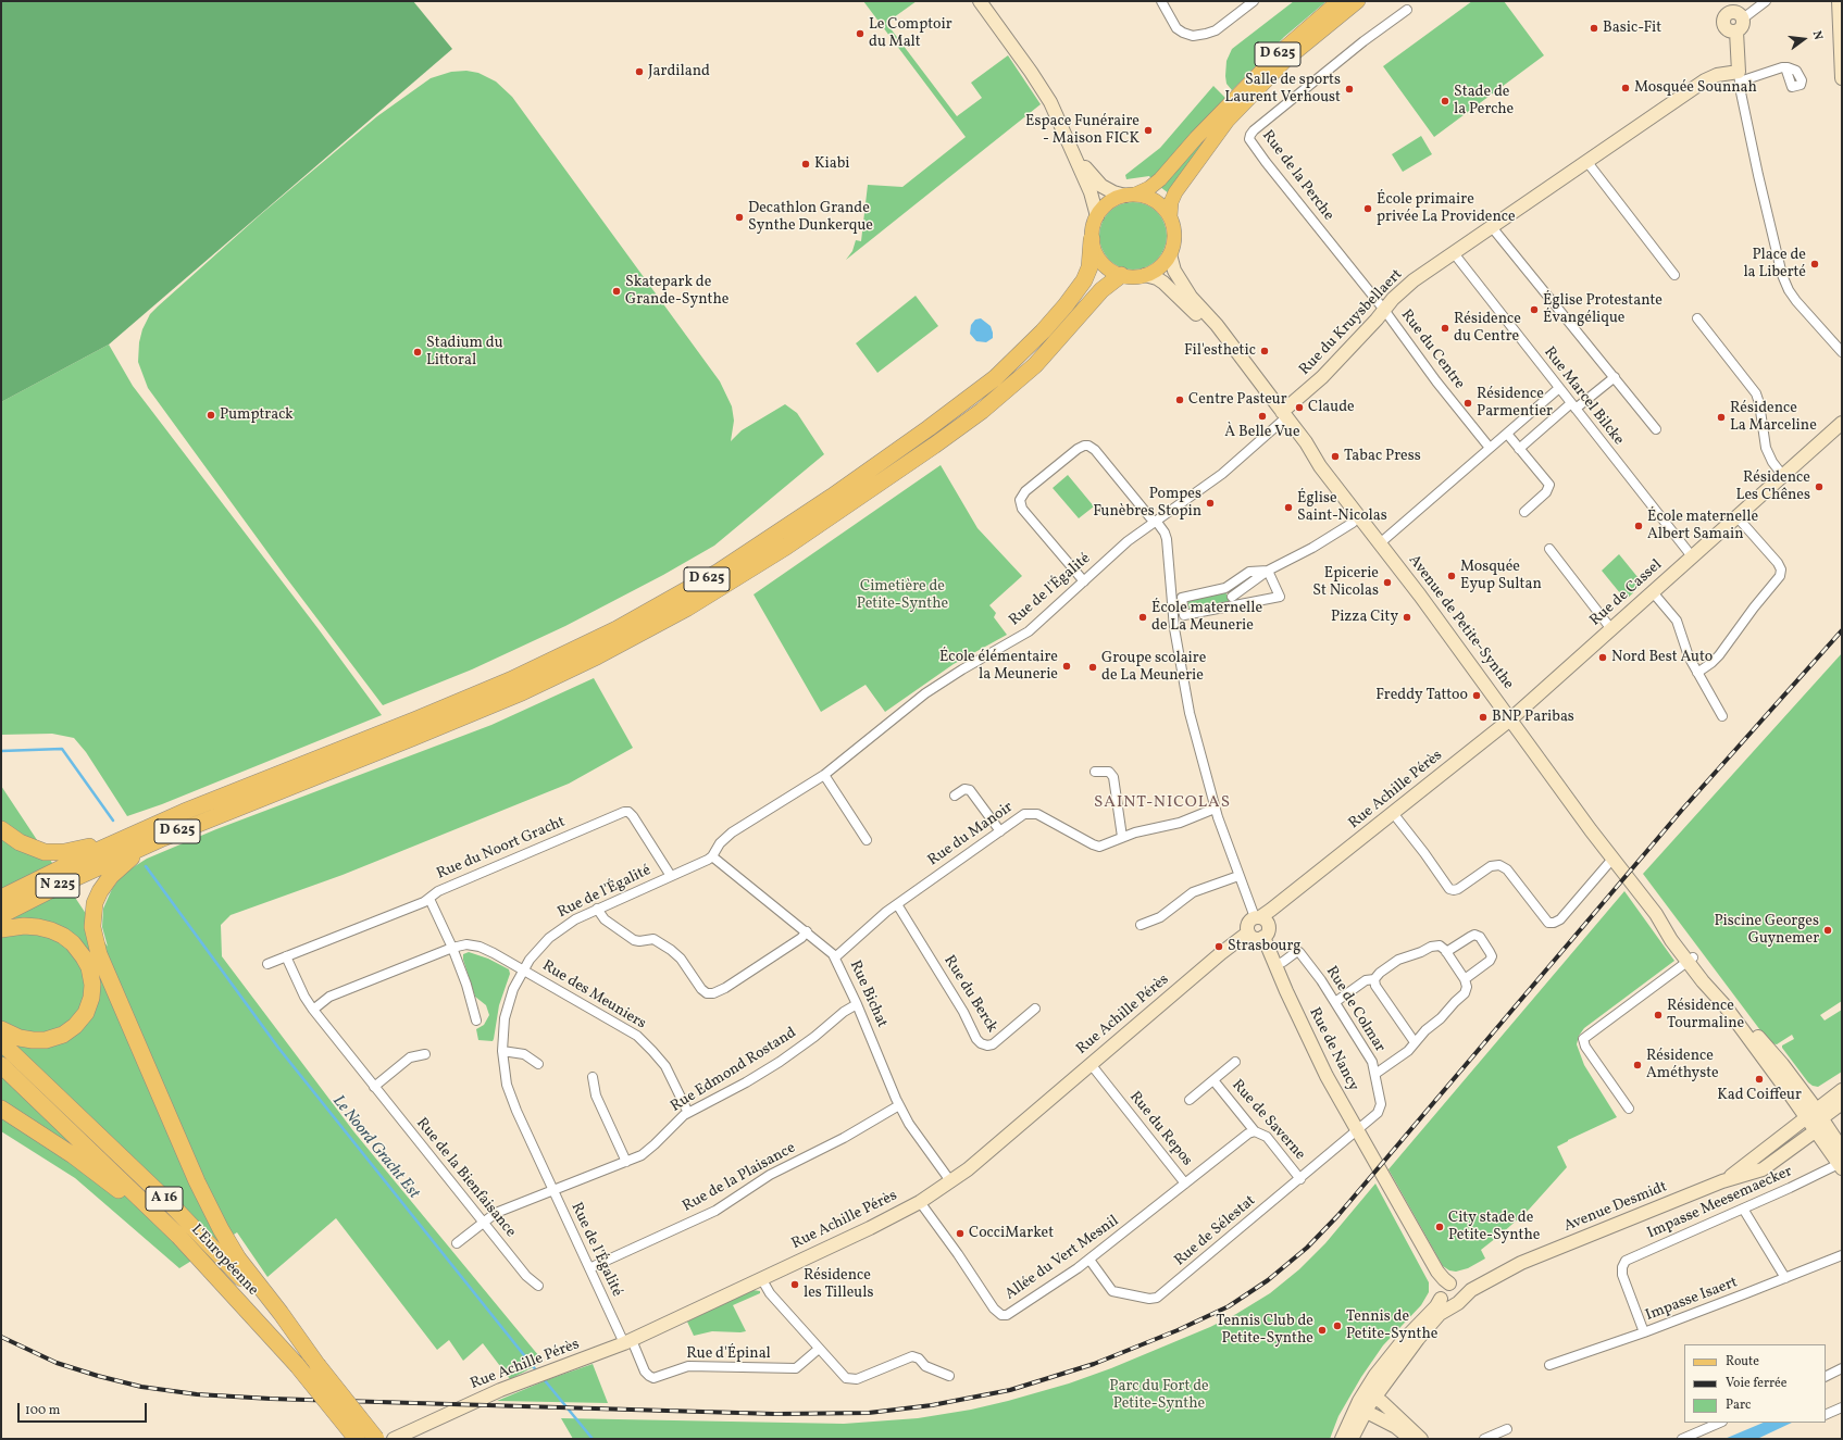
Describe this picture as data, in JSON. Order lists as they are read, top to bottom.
{
  "streets": {
    "highway": [
      "D 625",
      "N 225",
      "A 16",
      "L'Européenne"
    ],
    "street": [
      "Rue de la Perche",
      "Rue du Kruysbellaert",
      "Rue du Centre",
      "Rue Marcel Bilcke",
      "Rue de l'Égalité",
      "Rue de Cassel",
      "Avenue de Petite-Synthe",
      "Rue Achille Pérès",
      "Rue du Manoir",
      "Rue du Noort Gracht",
      "Rue Bichat",
      "Rue du Berck",
      "Rue des Meuniers",
      "Rue de Colmar",
      "Rue de Nancy",
      "Rue Edmond Rostand",
      "Rue de Saverne",
      "Rue du Repos",
      "Rue de la Bienfaisance",
      "Rue de la Plaisance",
      "Impasse Meesemaecker",
      "Avenue Desmidt",
      "Rue de Sélestat",
      "Allée du Vert Mesnil",
      "Impasse Isaert",
      "Rue d'Épinal"
    ]
  },
  "crossings": [
    ["D 625", "Avenue de Petite-Synthe"],
    ["D 625", "N 225"],
    ["Rue de la Perche", "Rue du Kruysbellaert"],
    ["Rue de la Perche", "Rue du Centre"],
    ["Rue du Kruysbellaert", "Rue du Centre"],
    ["Rue du Kruysbellaert", "Rue Marcel Bilcke"],
    ["Rue du Kruysbellaert", "Rue de l'Égalité"],
    ["Rue du Kruysbellaert", "Avenue de Petite-Synthe"],
    ["Rue Marcel Bilcke", "Rue de Cassel"],
    ["Rue de l'Égalité", "Avenue de Petite-Synthe"],
    ["Rue de l'Égalité", "Rue Achille Pérès"],
    ["Rue de l'Égalité", "Rue du Noort Gracht"],
    ["Rue de l'Égalité", "Rue Bichat"],
    ["Rue de l'Égalité", "Rue des Meuniers"],
    ["Rue de l'Égalité", "Rue Edmond Rostand"],
    ["Rue de l'Égalité", "Rue de la Plaisance"],
    ["Rue de l'Égalité", "Rue d'Épinal"],
    ["Rue de Cassel", "Avenue de Petite-Synthe"],
    ["Rue de Cassel", "Rue Achille Pérès"],
    ["Avenue de Petite-Synthe", "Rue Achille Pérès"],
    ["Avenue de Petite-Synthe", "Impasse Meesemaecker"],
    ["Avenue de Petite-Synthe", "Avenue Desmidt"],
    ["Rue Achille Pérès", "Rue Bichat"],
    ["Rue Achille Pérès", "Rue de Nancy"],
    ["Rue Achille Pérès", "Rue du Repos"],
    ["Rue Achille Pérès", "Allée du Vert Mesnil"],
    ["Rue Achille Pérès", "Rue d'Épinal"],
    ["Rue du Manoir", "Rue Bichat"],
    ["Rue du Manoir", "Rue du Berck"],
    ["Rue du Noort Gracht", "Rue de la Bienfaisance"],
    ["Rue Bichat", "Rue Edmond Rostand"],
    ["Rue Bichat", "Rue de la Plaisance"],
    ["Rue des Meuniers", "Rue Edmond Rostand"],
    ["Rue des Meuniers", "Rue de la Bienfaisance"],
    ["Rue de Colmar", "Rue de Nancy"],
    ["Rue de Colmar", "Rue de Sélestat"],
    ["Rue de Nancy", "Avenue Desmidt"],
    ["Rue de Nancy", "Rue de Sélestat"],
    ["Rue Edmond Rostand", "Rue de la Bienfaisance"],
    ["Rue de Saverne", "Rue du Repos"],
    ["Rue de Saverne", "Rue de Sélestat"],
    ["Rue du Repos", "Allée du Vert Mesnil"],
    ["Impasse Meesemaecker", "Impasse Isaert"],
    ["Rue de Sélestat", "Allée du Vert Mesnil"]
  ],
  "districts": ["SAINT-NICOLAS"],
  "water": ["Le Noord Gracht Est"],
  "parks": ["Cimetière de Petite-Synthe", "Parc du Fort de Petite-Synthe"],
  "places": [
    "Basic-Fit",
    "Le Comptoir du Malt",
    "Jardiland",
    "Mosquée Sounnah",
    "Salle de sports Laurent Verhoust",
    "Stade de la Perche",
    "Espace Funéraire - Maison FICK",
    "Kiabi",
    "École primaire privée La Providence",
    "Decathlon Grande Synthe Dunkerque",
    "Place de la Liberté",
    "Skatepark de Grande-Synthe",
    "Église Protestante Évangélique",
    "Résidence du Centre",
    "Fil'esthetic",
    "Stadium du Littoral",
    "Centre Pasteur",
    "Résidence Parmentier",
    "Claude",
    "Pumptrack",
    "À Belle Vue",
    "Résidence La Marceline",
    "Tabac Press",
    "Résidence Les Chênes",
    "Pompes Funèbres Stopin",
    "Église Saint-Nicolas",
    "École maternelle Albert Samain",
    "Mosquée Eyup Sultan",
    "Epicerie St Nicolas",
    "École maternelle de La Meunerie",
    "Pizza City",
    "Nord Best Auto",
    "École élémentaire la Meunerie",
    "Groupe scolaire de La Meunerie",
    "Freddy Tattoo",
    "BNP Paribas",
    "Piscine Georges Guynemer",
    "Strasbourg",
    "Résidence Tourmaline",
    "Résidence Améthyste",
    "Kad Coiffeur",
    "City stade de Petite-Synthe",
    "CocciMarket",
    "Résidence les Tilleuls",
    "Tennis de Petite-Synthe",
    "Tennis Club de Petite-Synthe"
  ],
  "legend": ["Route", "Voie ferrée", "Parc"],
  "scale_bar": "100 m",
  "north": "right"
}
